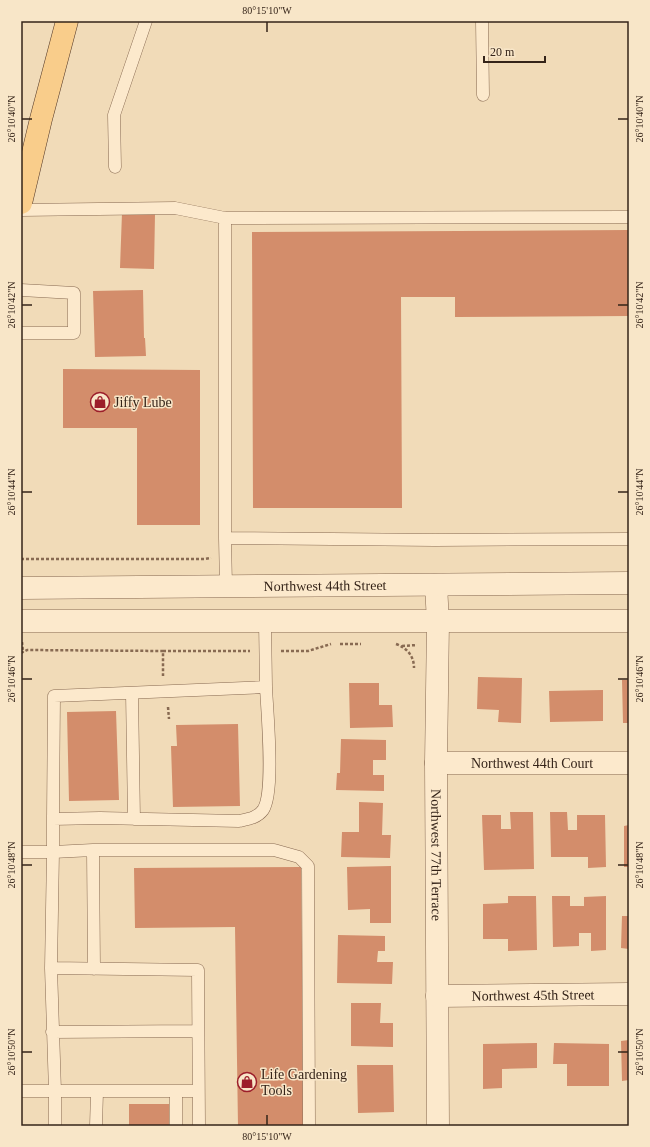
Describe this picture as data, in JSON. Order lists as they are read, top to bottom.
{
  "streets": {
    "street": [
      "Northwest 44th Street",
      "Northwest 44th Court",
      "Northwest 77th Terrace",
      "Northwest 45th Street"
    ]
  },
  "crossings": [
    ["Northwest 44th Street", "Northwest 77th Terrace"],
    ["Northwest 44th Court", "Northwest 77th Terrace"],
    ["Northwest 77th Terrace", "Northwest 45th Street"]
  ],
  "places": {
    "shop": ["Jiffy Lube", "Life Gardening Tools"]
  },
  "scale_bar": "20 m",
  "coordinates": [
    "80°15'10\"W",
    "26°10'40\"N",
    "26°10'42\"N",
    "26°10'44\"N",
    "26°10'46\"N",
    "26°10'48\"N",
    "26°10'50\"N"
  ]
}
